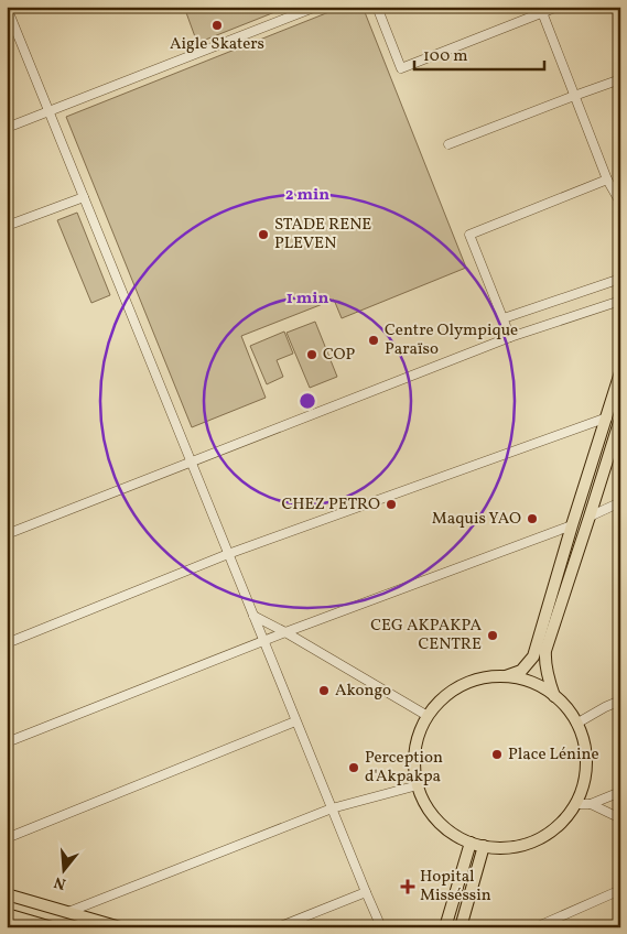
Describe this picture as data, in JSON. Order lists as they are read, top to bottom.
{
  "places": {
    "other": [
      "Aigle Skaters",
      "STADE RENE PLEVEN",
      "Centre Olympique Paraïso",
      "COP",
      "CHEZ PETRO",
      "Maquis YAO",
      "CEG AKPAKPA CENTRE",
      "Akongo",
      "Place Lénine",
      "Perception d'Akpakpa"
    ],
    "health": ["Hopital Misséssin"]
  },
  "scale_bar": "100 m",
  "north": "bottom",
  "rings": ["2 min", "1 min"]
}
